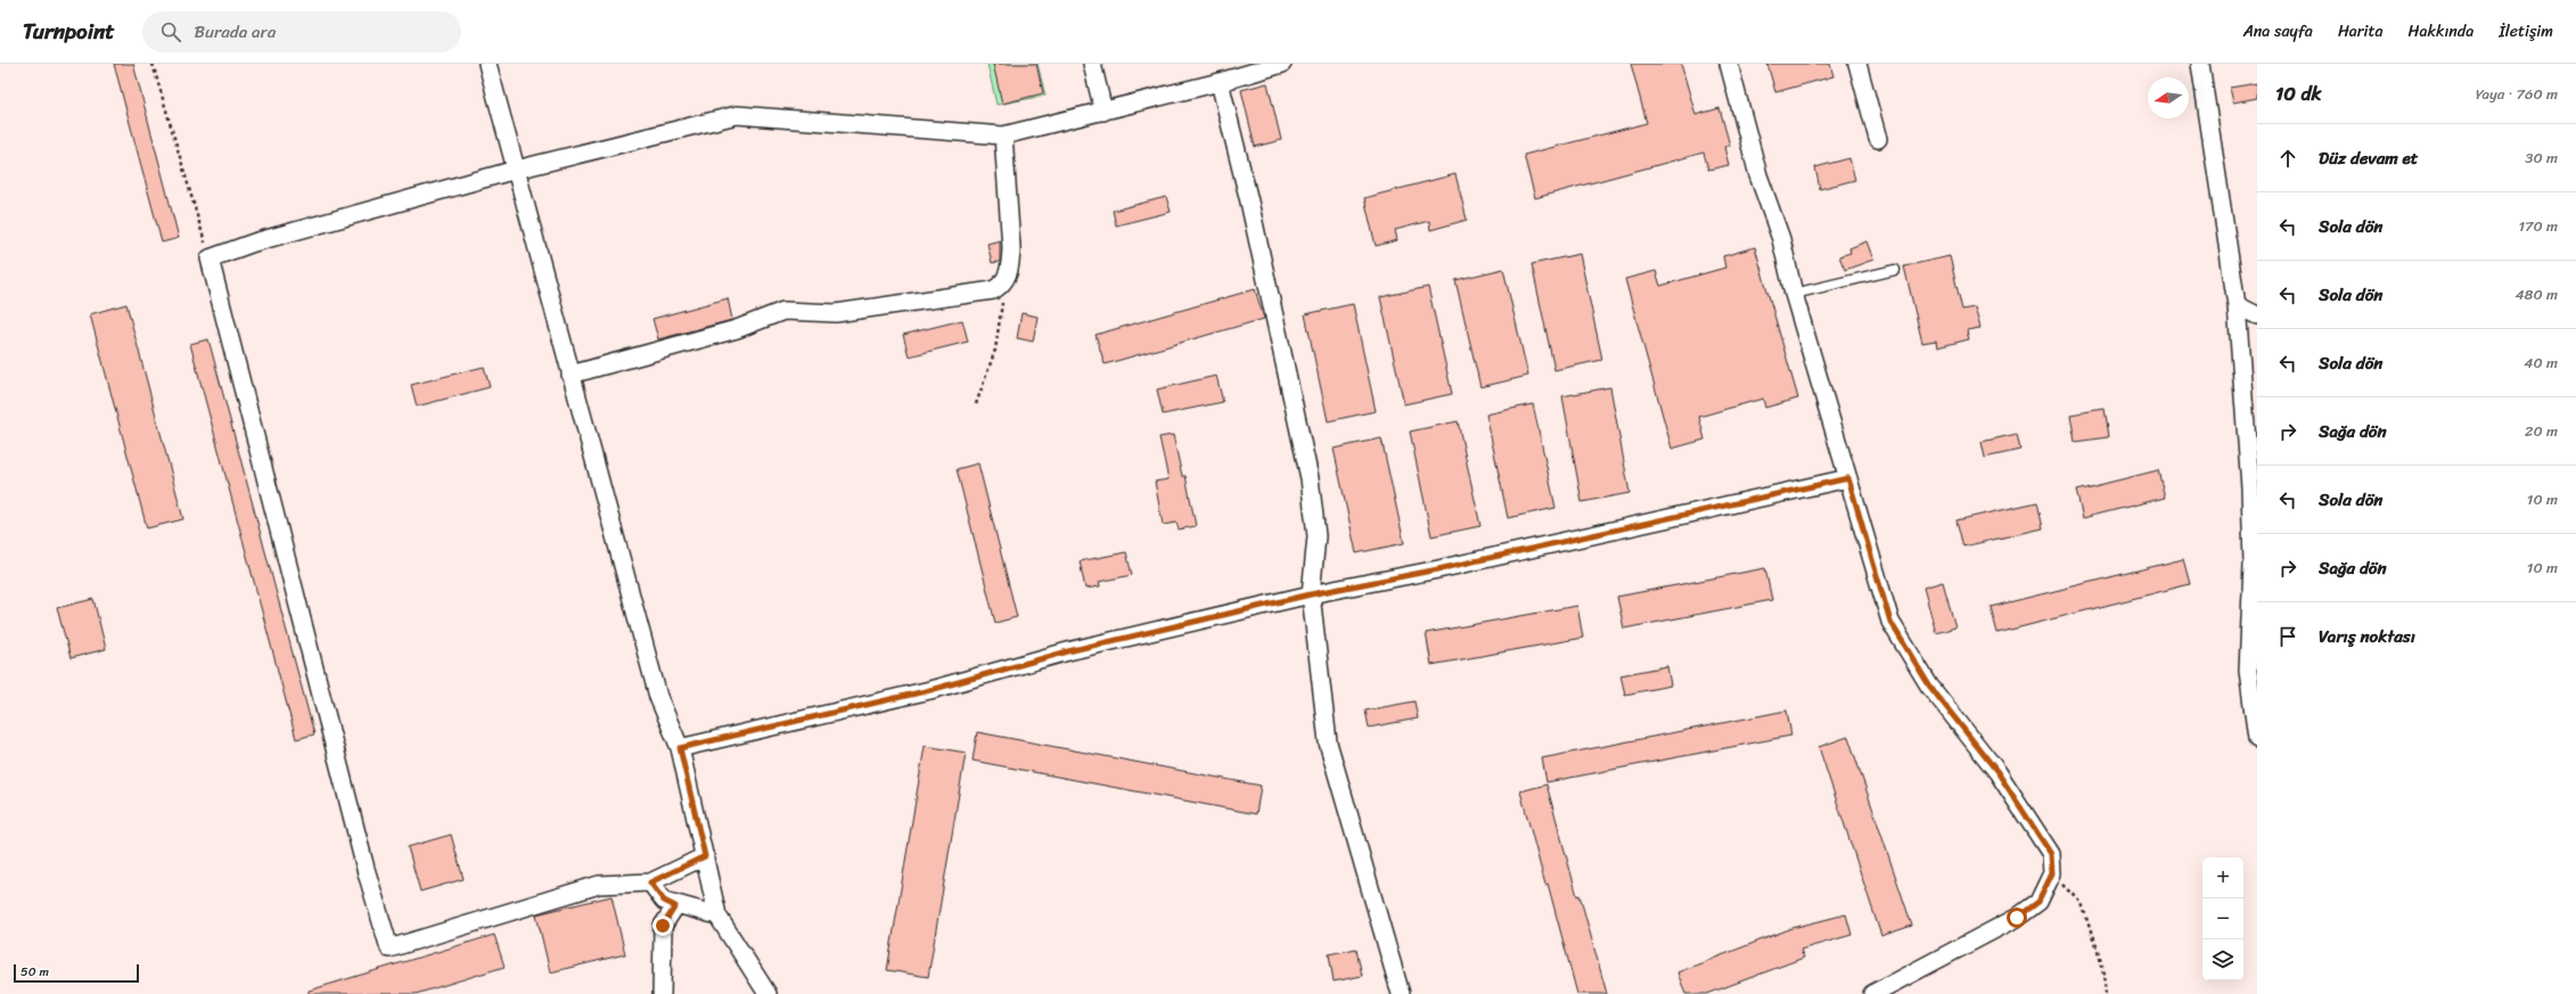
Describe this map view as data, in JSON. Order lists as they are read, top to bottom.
{
  "scale_bar": "50 m",
  "north": "left",
  "page": {
    "header": "Turnpoint",
    "search": "Burada ara",
    "nav": [
      "Ana sayfa",
      "Harita",
      "Hakkında",
      "İletişim"
    ],
    "heading": ["10 dk", "Yaya · 760 m"],
    "list": [
      ["Düz devam et", "30 m"],
      ["Sola dön", "170 m"],
      ["Sola dön", "480 m"],
      ["Sola dön", "40 m"],
      ["Sağa dön", "20 m"],
      ["Sola dön", "10 m"],
      ["Sağa dön", "10 m"],
      "Varış noktası"
    ],
    "map_buttons": ["+", "−"],
    "scale": "50 m"
  }
}
